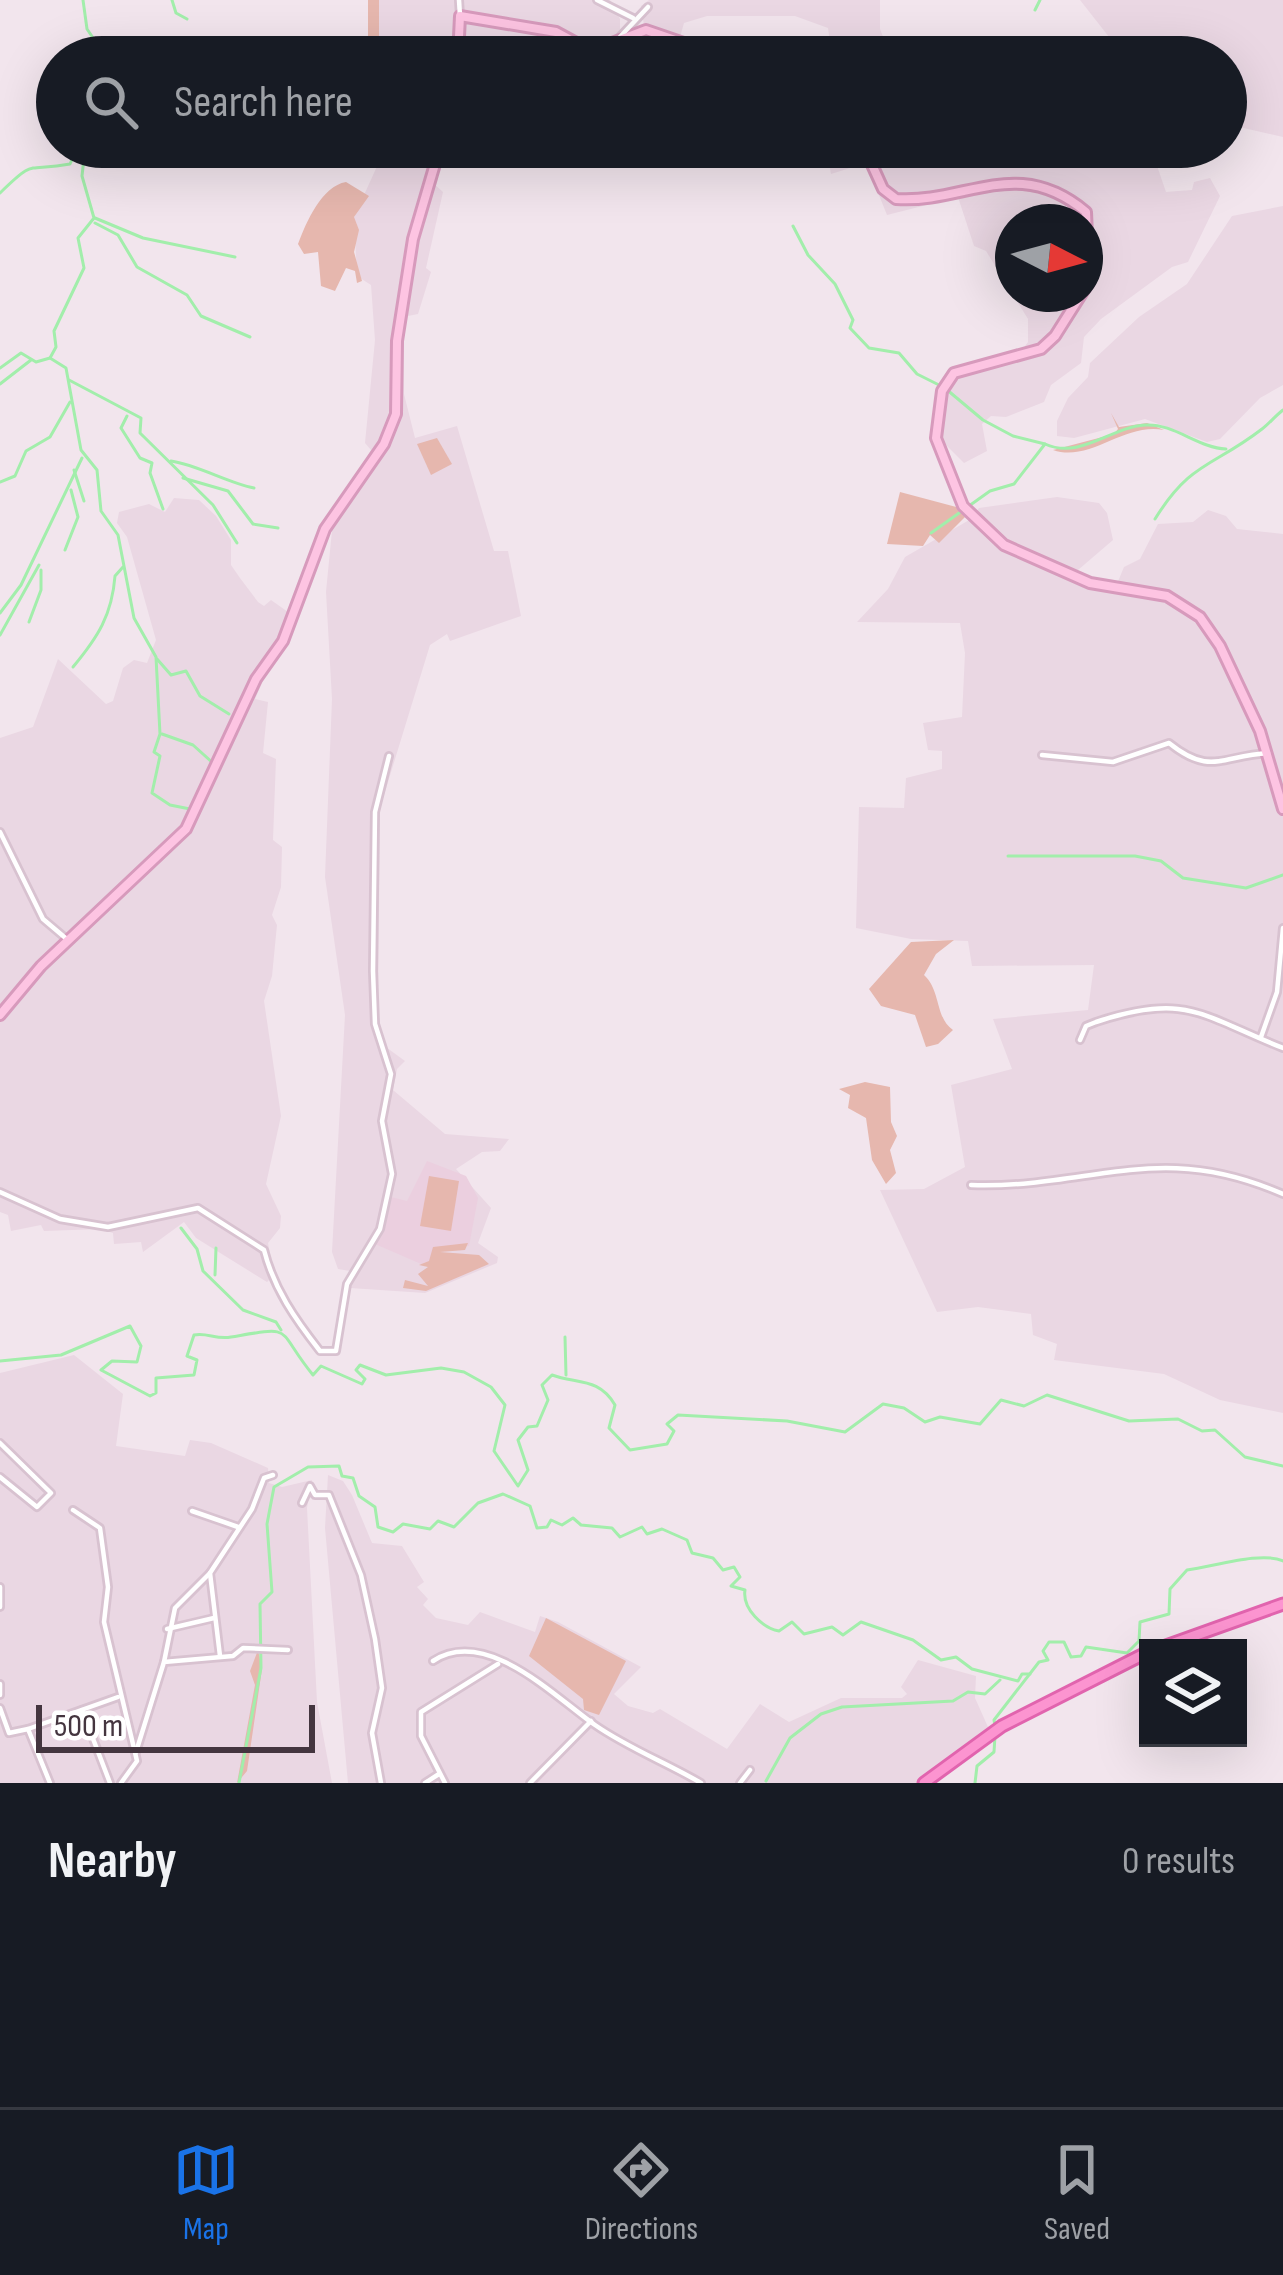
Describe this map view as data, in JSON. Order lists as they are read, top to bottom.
{
  "scale_bar": "500 m",
  "north": "right",
  "page": {
    "search": "Search here",
    "scale": "500 m",
    "heading": ["Nearby", "0 results"],
    "nav": ["Map", "Directions", "Saved"]
  }
}
